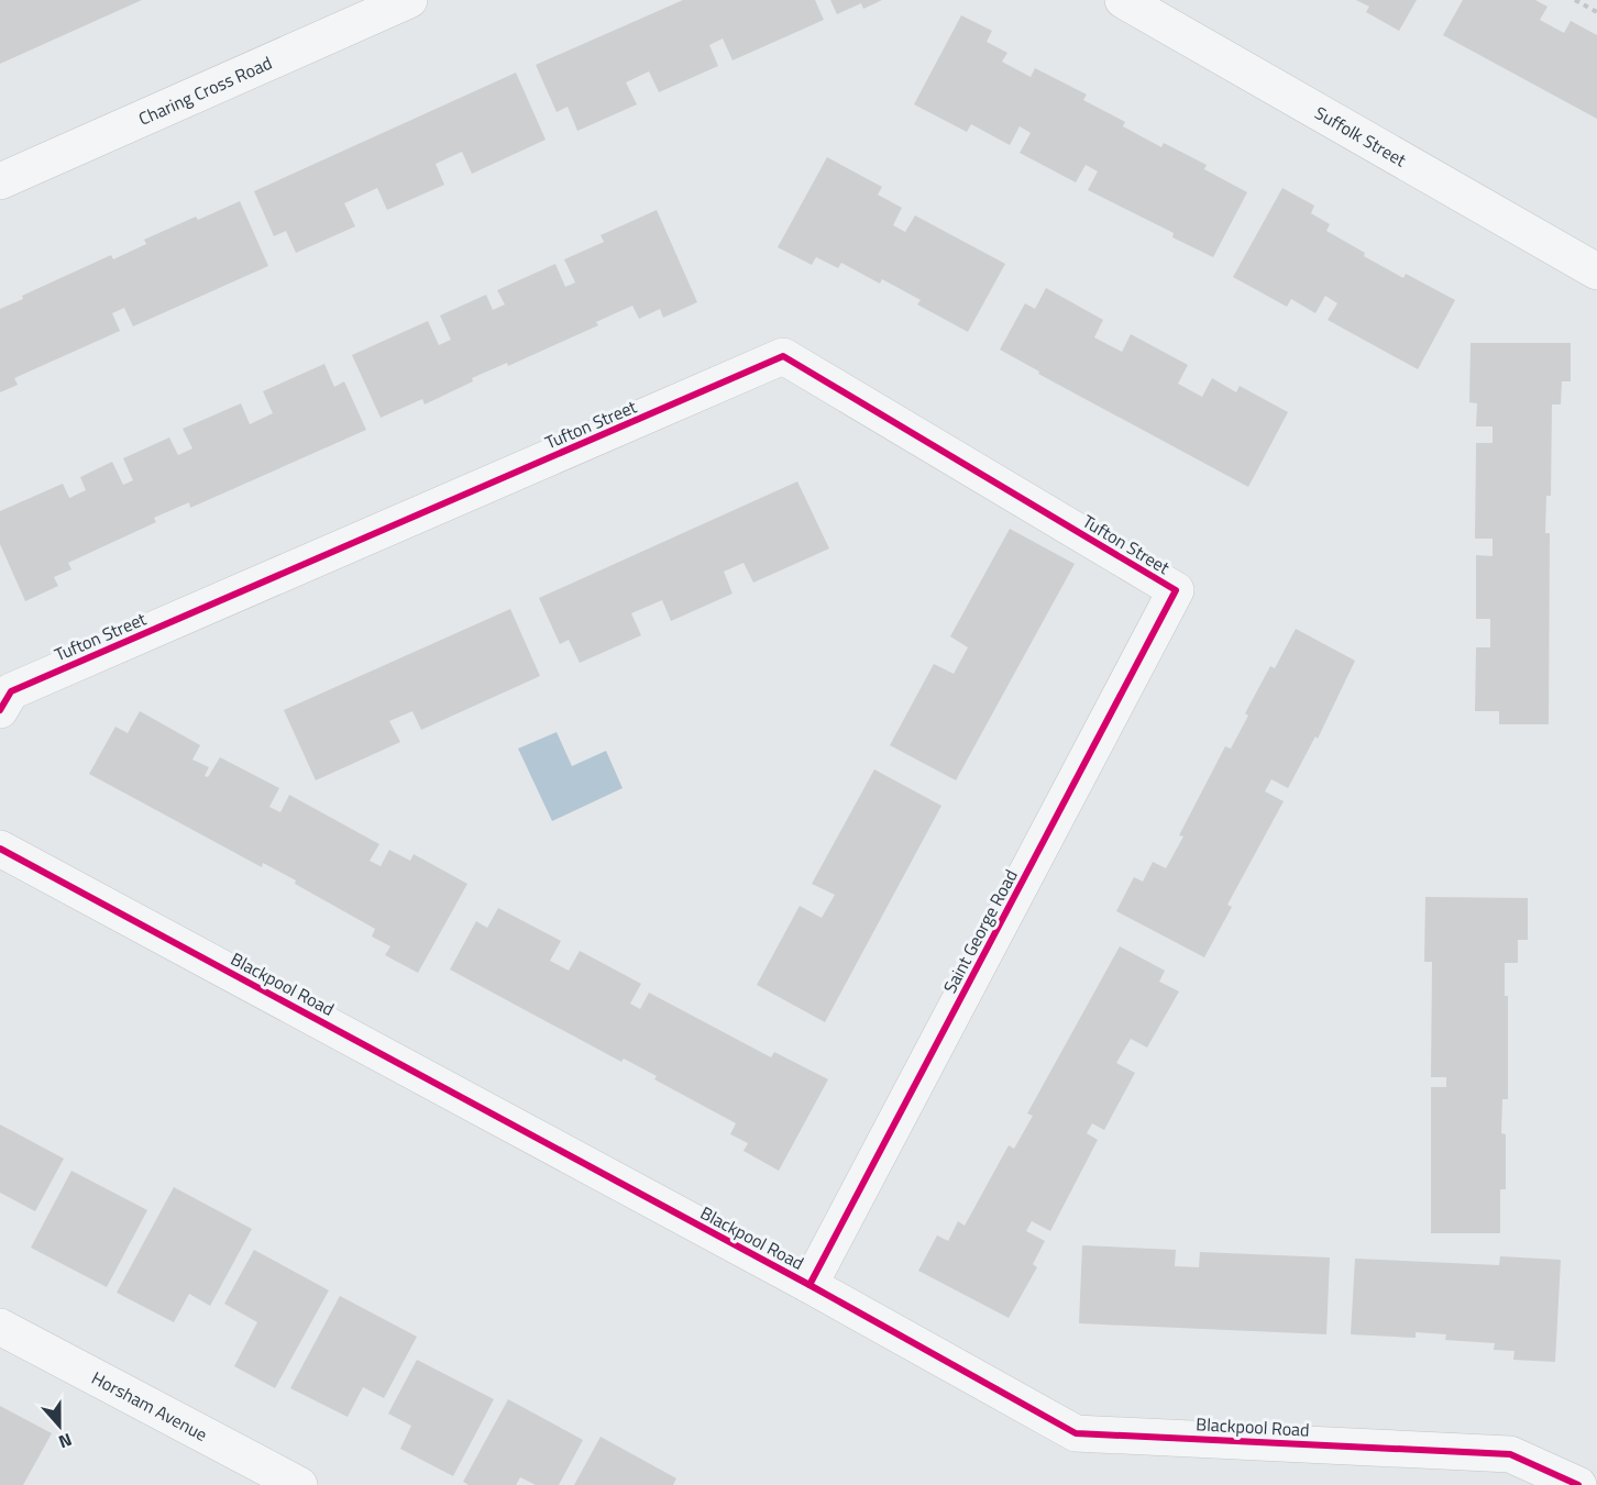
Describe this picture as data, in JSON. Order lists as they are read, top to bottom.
{
  "streets": {
    "street": [
      "Charing Cross Road",
      "Suffolk Street",
      "Tufton Street",
      "Saint George Road",
      "Blackpool Road",
      "Horsham Avenue"
    ]
  },
  "crossings": [
    ["Tufton Street", "Saint George Road"],
    ["Saint George Road", "Blackpool Road"]
  ],
  "north": "bottom"
}
